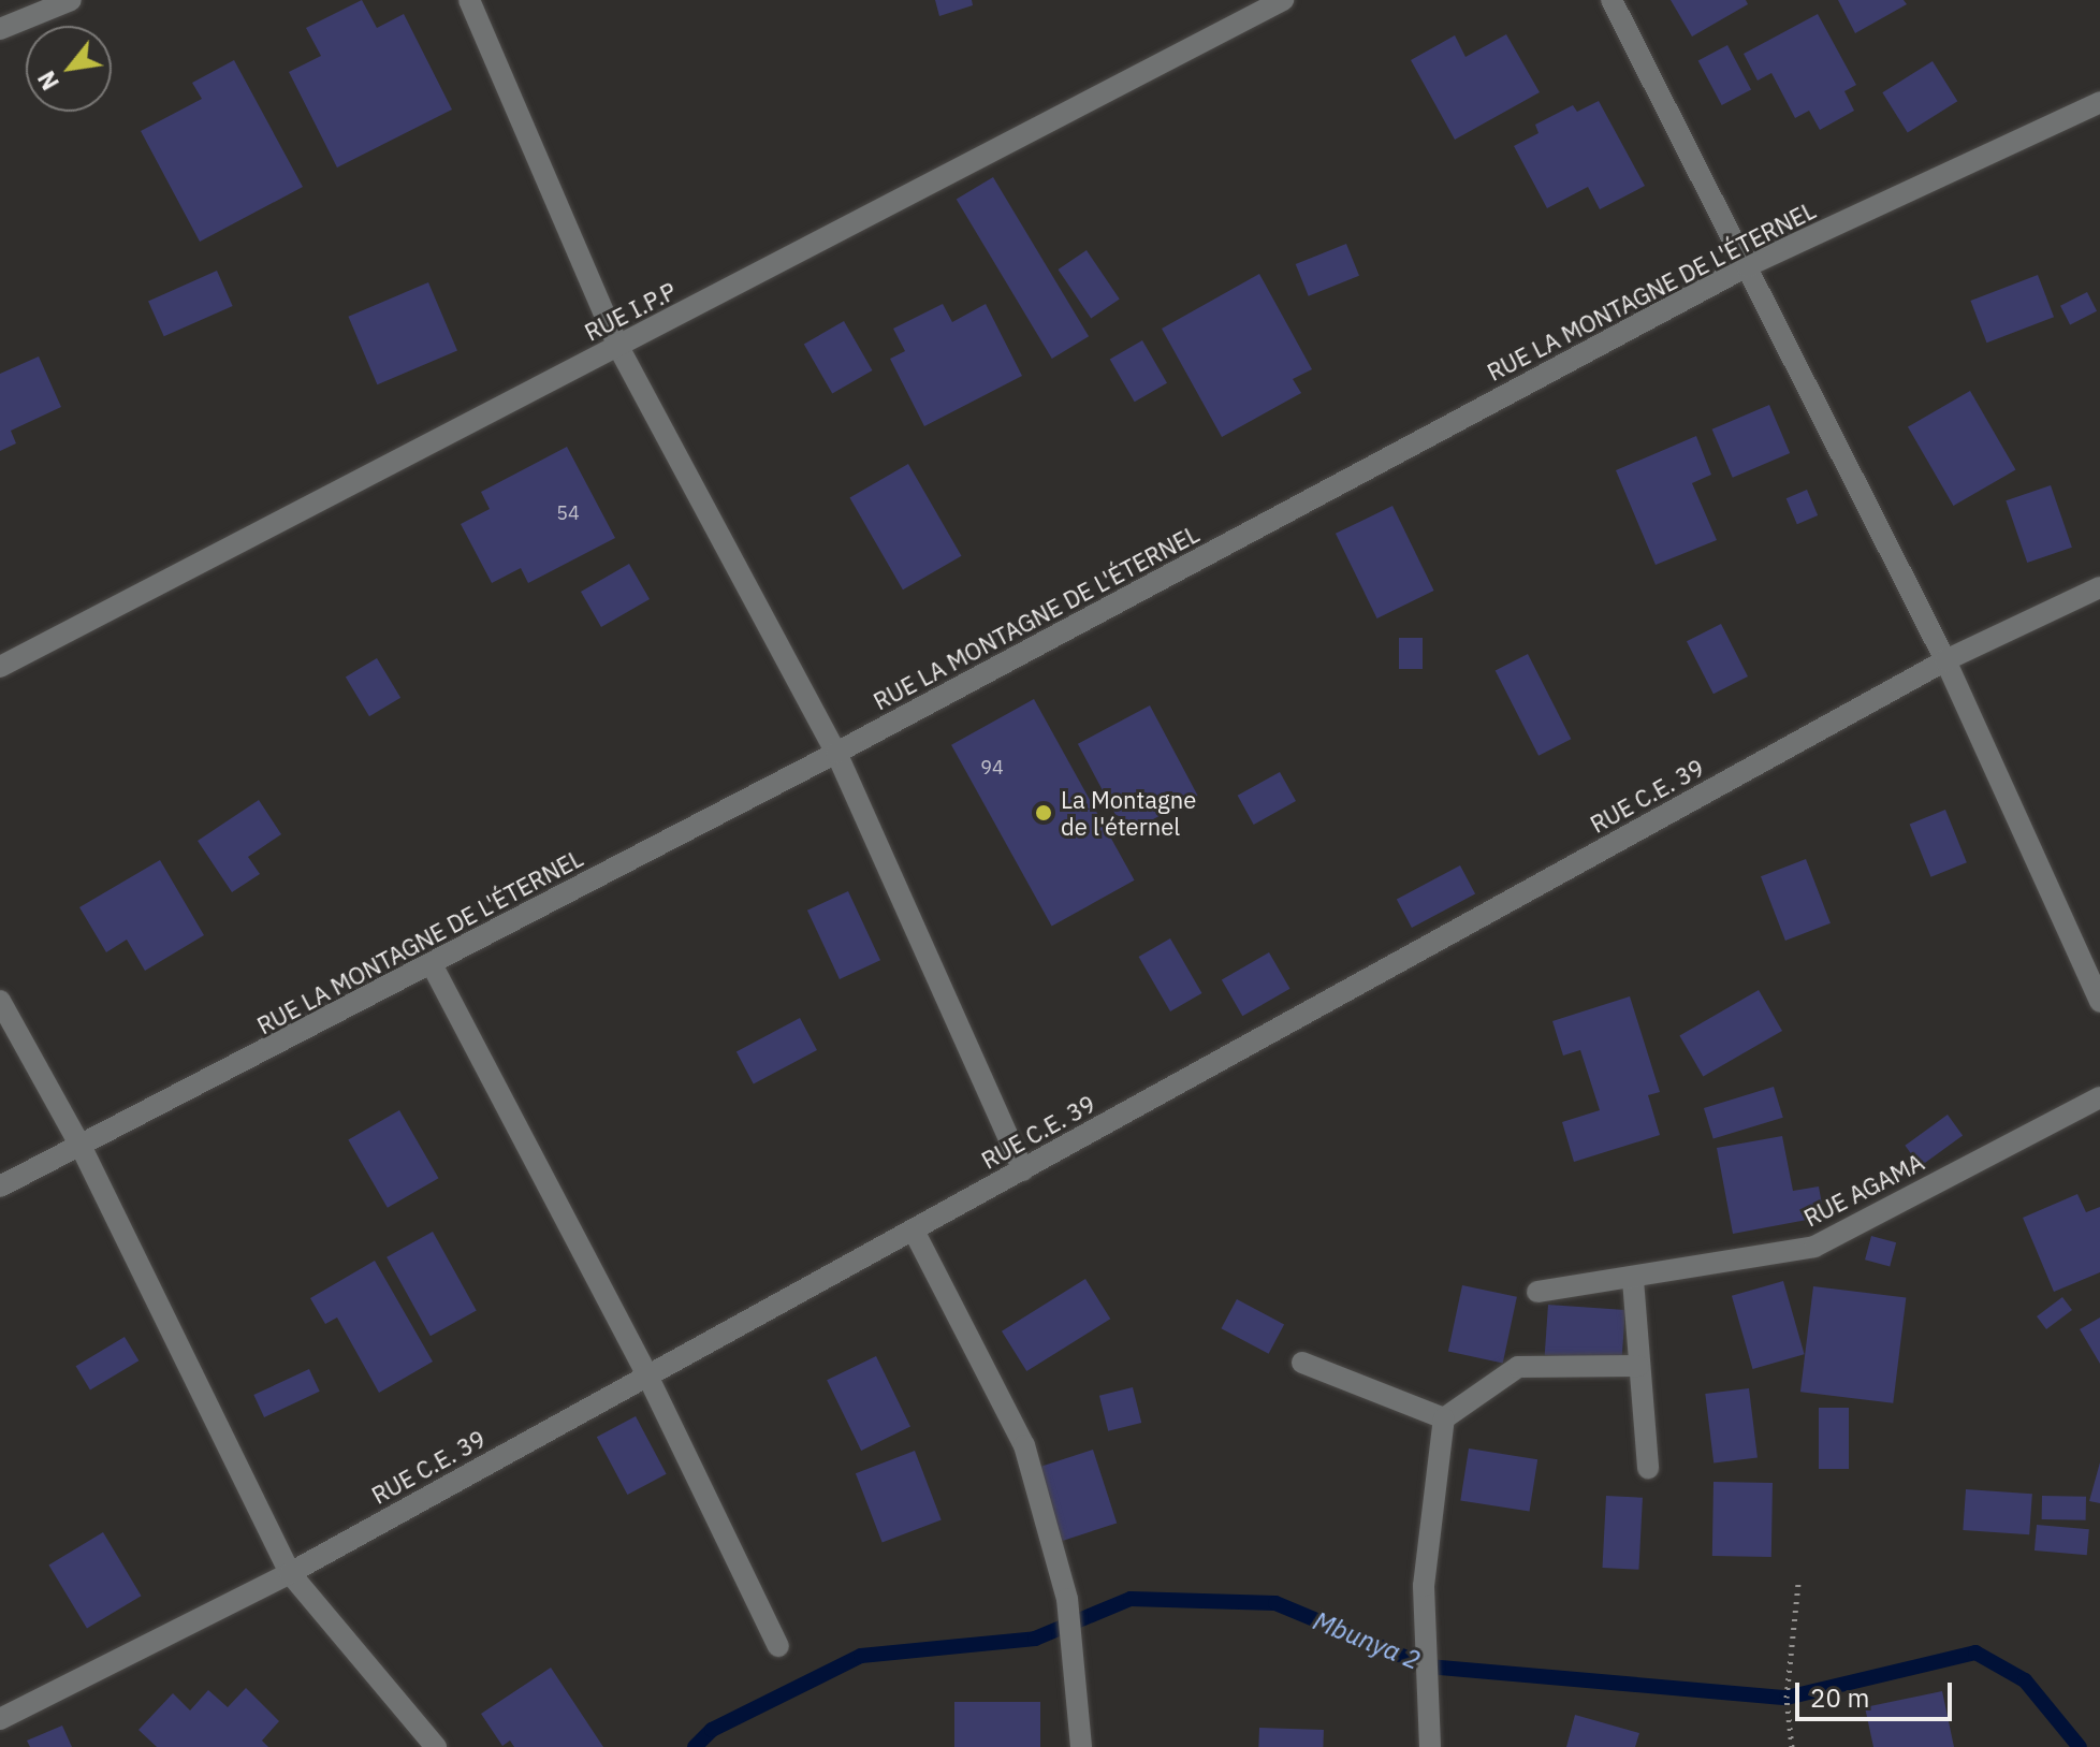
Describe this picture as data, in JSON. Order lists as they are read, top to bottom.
{
  "streets": {
    "street": [
      "RUE LA MONTAGNE DE L'ÉTERNEL",
      "RUE I.P.P",
      "RUE C.E. 39",
      "RUE AGAMA"
    ]
  },
  "water": ["Mbunya 2"],
  "places": ["La Montagne de l'éternel"],
  "house_numbers": ["54", "94"],
  "scale_bar": "20 m",
  "north": "bottom left"
}
